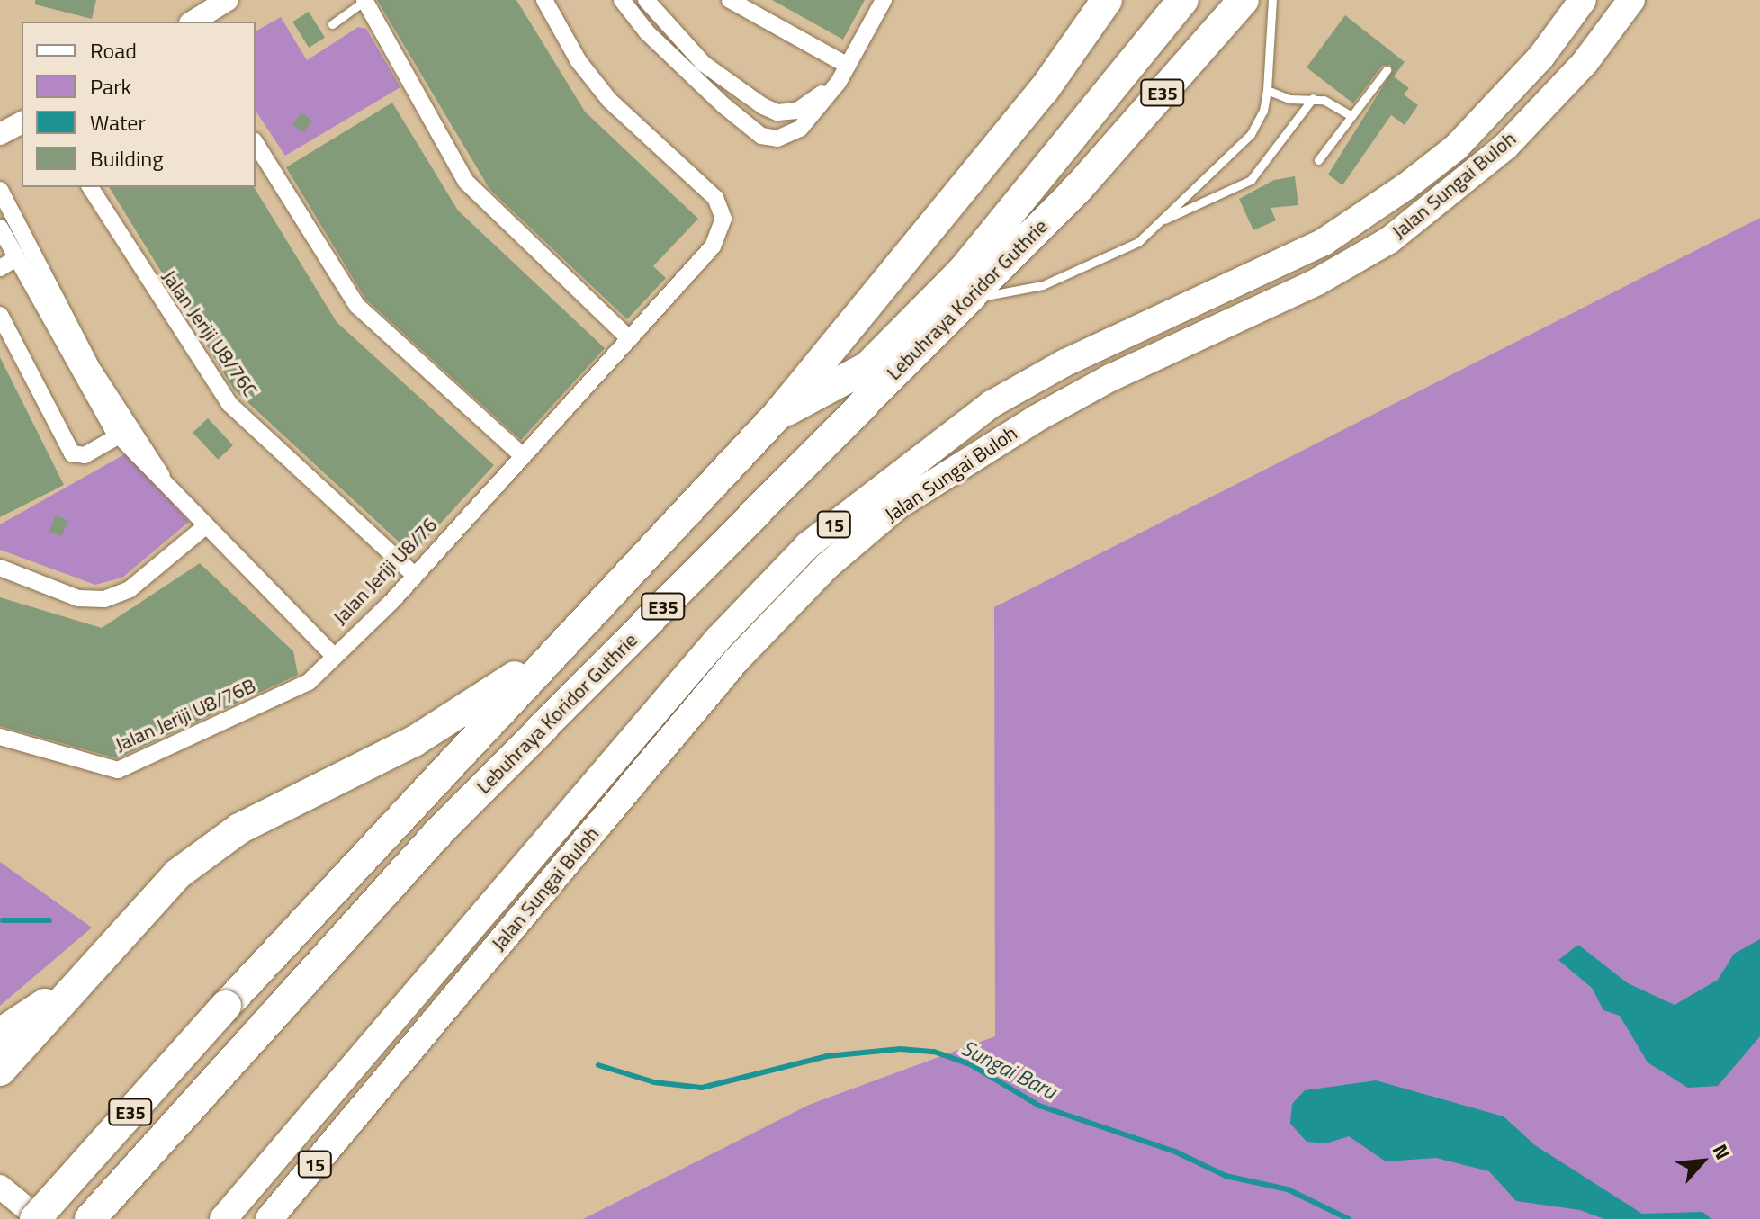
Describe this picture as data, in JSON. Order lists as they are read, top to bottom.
{
  "streets": {
    "highway": [
      "E35",
      "Jalan Sungai Buloh",
      "Lebuhraya Koridor Guthrie",
      "15"
    ],
    "street": ["Jalan Jeriji U8/76C", "Jalan Jeriji U8/76", "Jalan Jeriji U8/76B"]
  },
  "crossings": [
    ["Jalan Jeriji U8/76C", "Jalan Jeriji U8/76"],
    ["Jalan Jeriji U8/76", "Jalan Jeriji U8/76B"]
  ],
  "water": ["Sungai Baru"],
  "legend": [
    "Road",
    "Park",
    "Water",
    "Building"
  ],
  "north": "top right"
}
